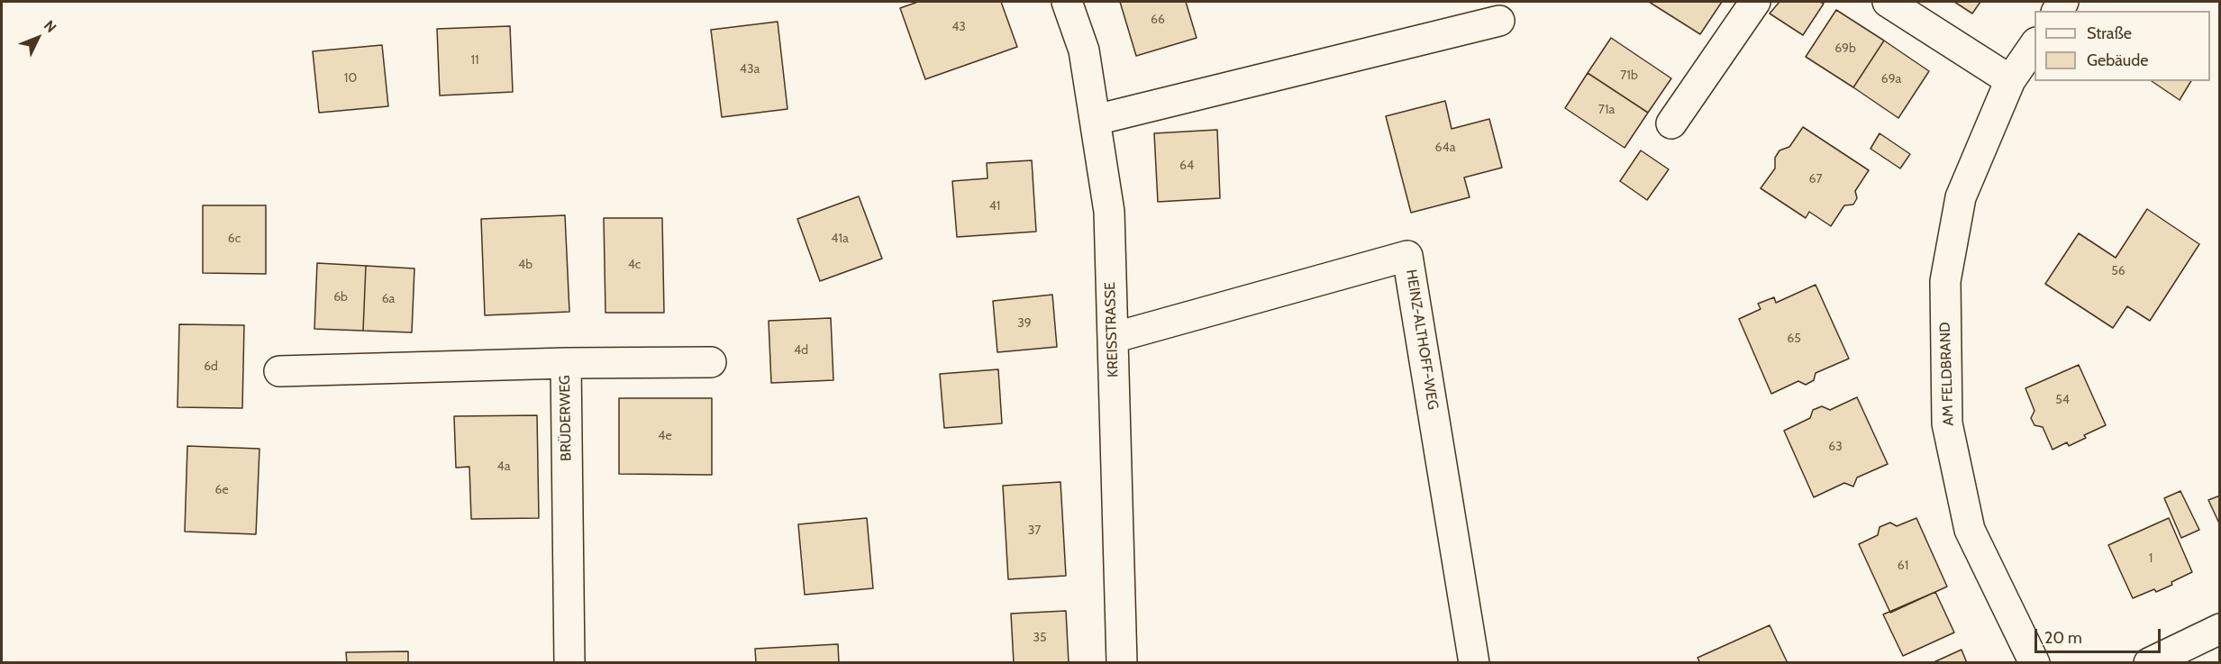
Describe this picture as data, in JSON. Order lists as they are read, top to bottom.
{
  "streets": {
    "street": [
      "KREISSTRASSE",
      "HEINZ-ALTHOFF-WEG",
      "AM FELDBRAND",
      "BRÜDERWEG"
    ]
  },
  "crossings": [
    ["KREISSTRASSE", "HEINZ-ALTHOFF-WEG"]
  ],
  "house_numbers": [
    "66",
    "43",
    "69b",
    "11",
    "43a",
    "71b",
    "10",
    "69a",
    "71a",
    "64a",
    "64",
    "67",
    "41",
    "6c",
    "41a",
    "4b",
    "4c",
    "56",
    "6b",
    "6a",
    "39",
    "65",
    "4d",
    "6d",
    "54",
    "4e",
    "63",
    "4a",
    "6e",
    "37",
    "1",
    "61",
    "35"
  ],
  "legend": ["Straße", "Gebäude"],
  "scale_bar": "20 m",
  "north": "top right"
}
